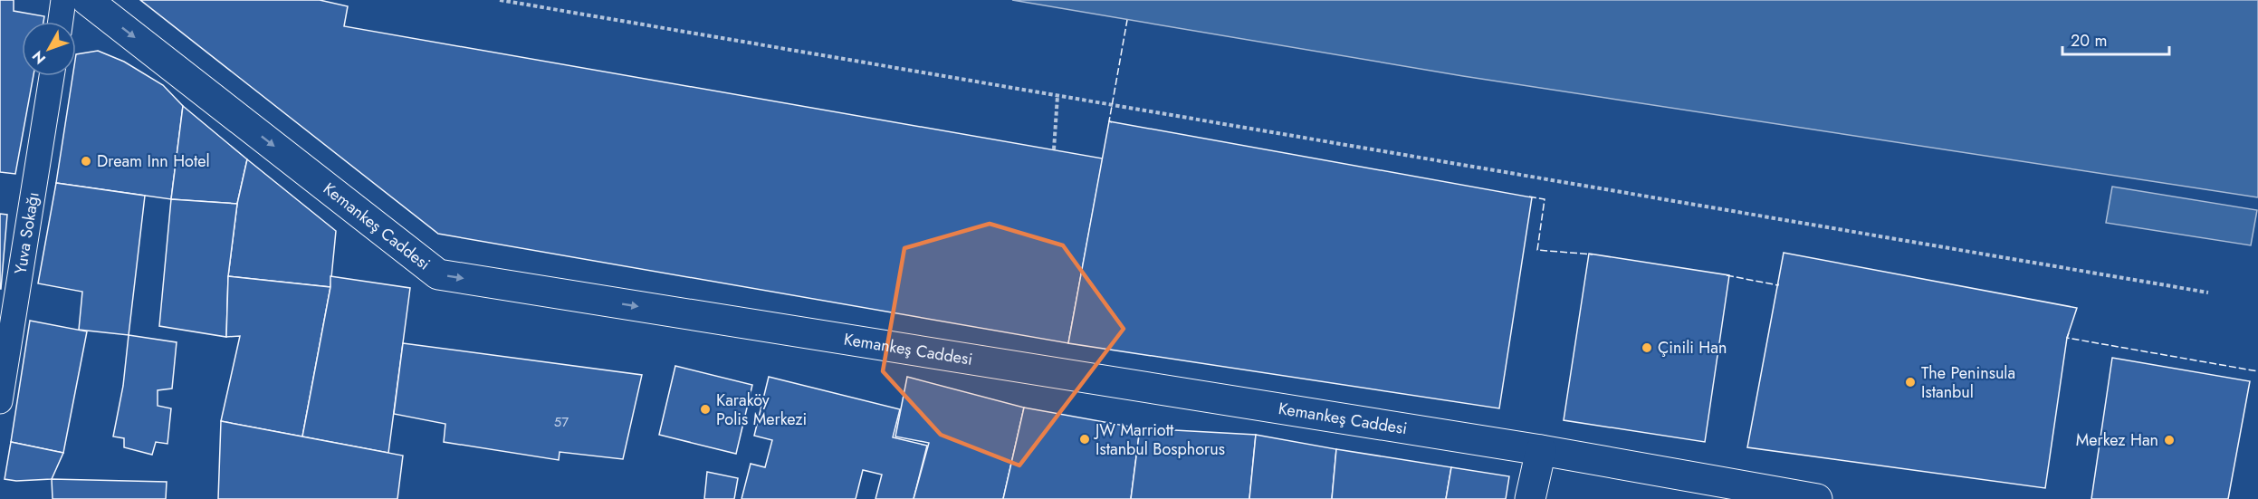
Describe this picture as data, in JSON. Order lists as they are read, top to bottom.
{
  "streets": {
    "street": ["Kemankeş Caddesi", "Yuva Sokağı"]
  },
  "one_way": ["Kemankeş Caddesi"],
  "places": [
    "Dream Inn Hotel",
    "Çinili Han",
    "The Peninsula Istanbul",
    "Karaköy Polis Merkezi",
    "JW Marriott Istanbul Bosphorus",
    "Merkez Han"
  ],
  "house_numbers": ["57"],
  "scale_bar": "20 m",
  "north": "bottom left"
}
